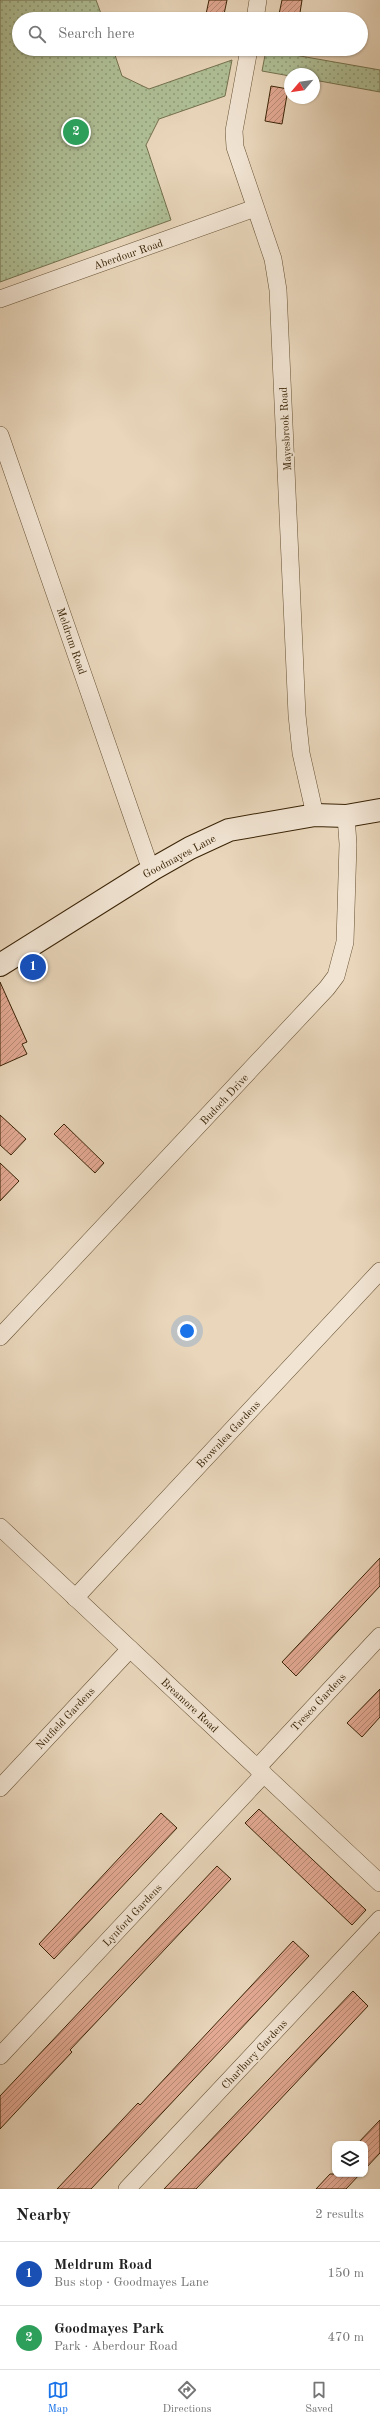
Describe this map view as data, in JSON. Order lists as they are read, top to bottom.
{
  "streets": {
    "main road": ["Goodmayes Lane"],
    "street": [
      "Aberdour Road",
      "Mayesbrook Road",
      "Meldrum Road",
      "Budoch Drive",
      "Brownlea Gardens",
      "Tresco Gardens",
      "Breamore Road",
      "Nutfield Gardens",
      "Lynford Gardens",
      "Charlbury Gardens"
    ]
  },
  "crossings": [
    ["Aberdour Road", "Mayesbrook Road"],
    ["Mayesbrook Road", "Goodmayes Lane"],
    ["Meldrum Road", "Goodmayes Lane"],
    ["Goodmayes Lane", "Budoch Drive"],
    ["Brownlea Gardens", "Breamore Road"],
    ["Tresco Gardens", "Breamore Road"],
    ["Tresco Gardens", "Lynford Gardens"],
    ["Breamore Road", "Nutfield Gardens"],
    ["Breamore Road", "Lynford Gardens"]
  ],
  "north": "bottom left",
  "page": {
    "search": "Search here",
    "pins": ["2", "1"],
    "heading": ["Nearby", "2 results"],
    "list": [
      {
        "mark": "1",
        "name": "Meldrum Road",
        "note": "Bus stop · Goodmayes Lane",
        "value": "150 m"
      },
      {
        "mark": "2",
        "name": "Goodmayes Park",
        "note": "Park · Aberdour Road",
        "value": "470 m"
      }
    ],
    "nav": ["Map", "Directions", "Saved"]
  }
}
